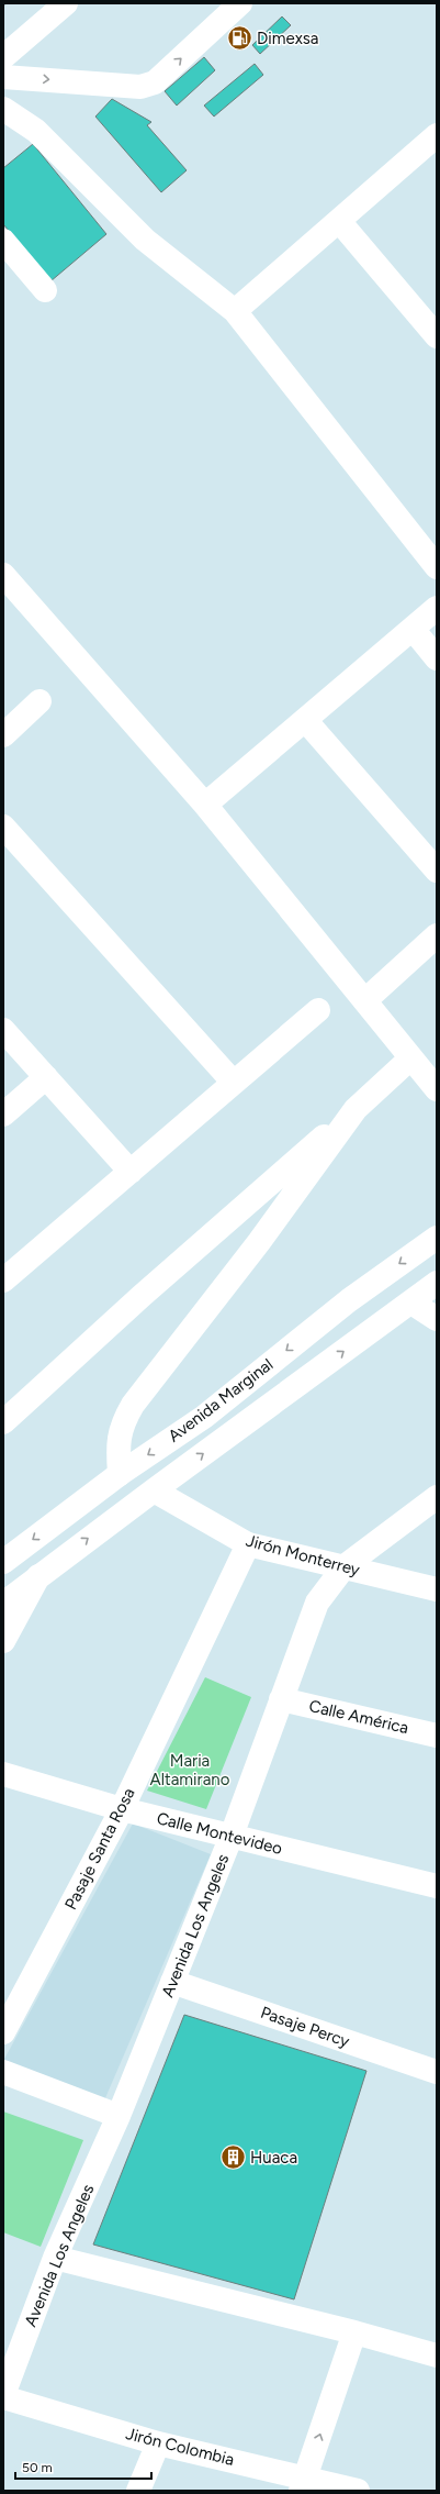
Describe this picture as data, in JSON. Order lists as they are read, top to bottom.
{
  "streets": {
    "main road": [
      "Avenida Marginal",
      "Jirón Monterrey",
      "Calle América",
      "Calle Montevideo",
      "Pasaje Santa Rosa",
      "Avenida Los Angeles",
      "Pasaje Percy",
      "Jirón Colombia"
    ]
  },
  "crossings": [
    ["Avenida Marginal", "Jirón Monterrey"],
    ["Jirón Monterrey", "Pasaje Santa Rosa"],
    ["Jirón Monterrey", "Avenida Los Angeles"],
    ["Calle América", "Avenida Los Angeles"],
    ["Calle Montevideo", "Pasaje Santa Rosa"],
    ["Calle Montevideo", "Avenida Los Angeles"],
    ["Avenida Los Angeles", "Pasaje Percy"],
    ["Avenida Los Angeles", "Jirón Colombia"]
  ],
  "parks": ["Maria Altamirano"],
  "places": {
    "fuel station": ["Dimexsa"],
    "building": ["Huaca"]
  },
  "scale_bar": "50 m"
}
